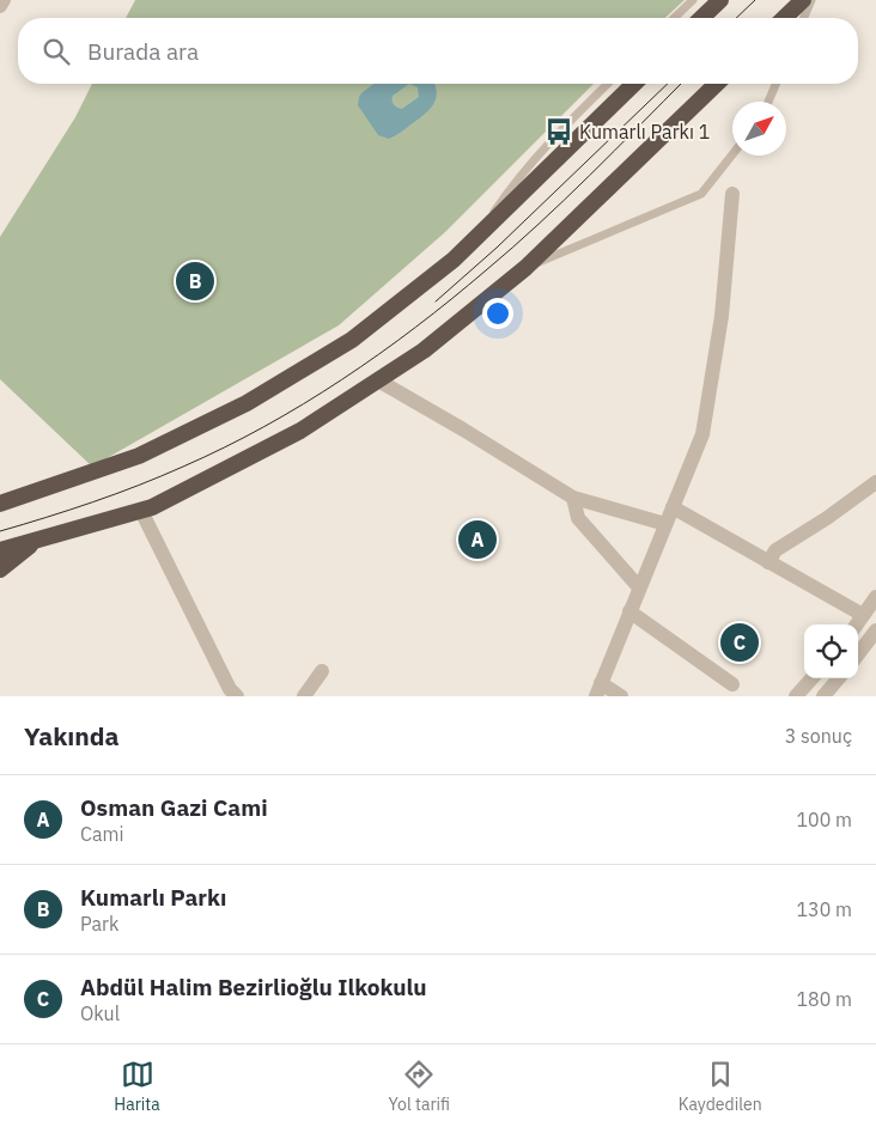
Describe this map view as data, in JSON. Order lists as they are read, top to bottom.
{
  "places": {
    "bus stop": ["Kumarlı Parkı 1"]
  },
  "north": "top right",
  "page": {
    "search": "Burada ara",
    "pins": ["B", "A", "C"],
    "heading": ["Yakında", "3 sonuç"],
    "list": [
      {
        "mark": "A",
        "name": "Osman Gazi Cami",
        "note": "Cami",
        "value": "100 m"
      },
      {
        "mark": "B",
        "name": "Kumarlı Parkı",
        "note": "Park",
        "value": "130 m"
      },
      {
        "mark": "C",
        "name": "Abdül Halim Bezirlioğlu Ilkokulu",
        "note": "Okul",
        "value": "180 m"
      }
    ],
    "nav": ["Harita", "Yol tarifi", "Kaydedilen"]
  }
}
